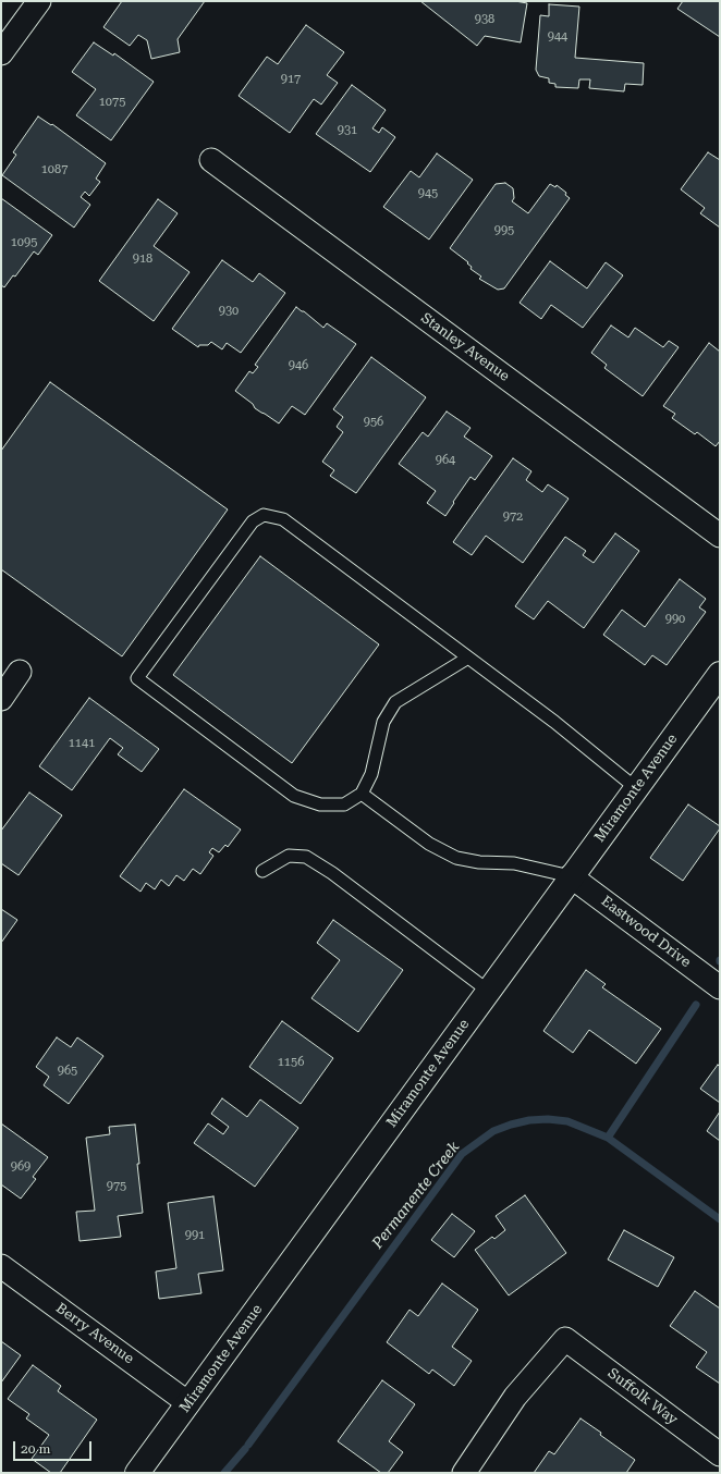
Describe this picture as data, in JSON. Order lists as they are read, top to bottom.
{
  "streets": {
    "street": [
      "Stanley Avenue",
      "Miramonte Avenue",
      "Eastwood Drive",
      "Berry Avenue",
      "Suffolk Way"
    ]
  },
  "crossings": [
    ["Miramonte Avenue", "Eastwood Drive"],
    ["Miramonte Avenue", "Berry Avenue"]
  ],
  "water": ["Permanente Creek"],
  "house_numbers": [
    "938",
    "944",
    "917",
    "1075",
    "931",
    "1087",
    "945",
    "995",
    "1095",
    "918",
    "930",
    "946",
    "956",
    "964",
    "972",
    "990",
    "1141",
    "1156",
    "965",
    "969",
    "975",
    "991"
  ],
  "scale_bar": "20 m"
}
